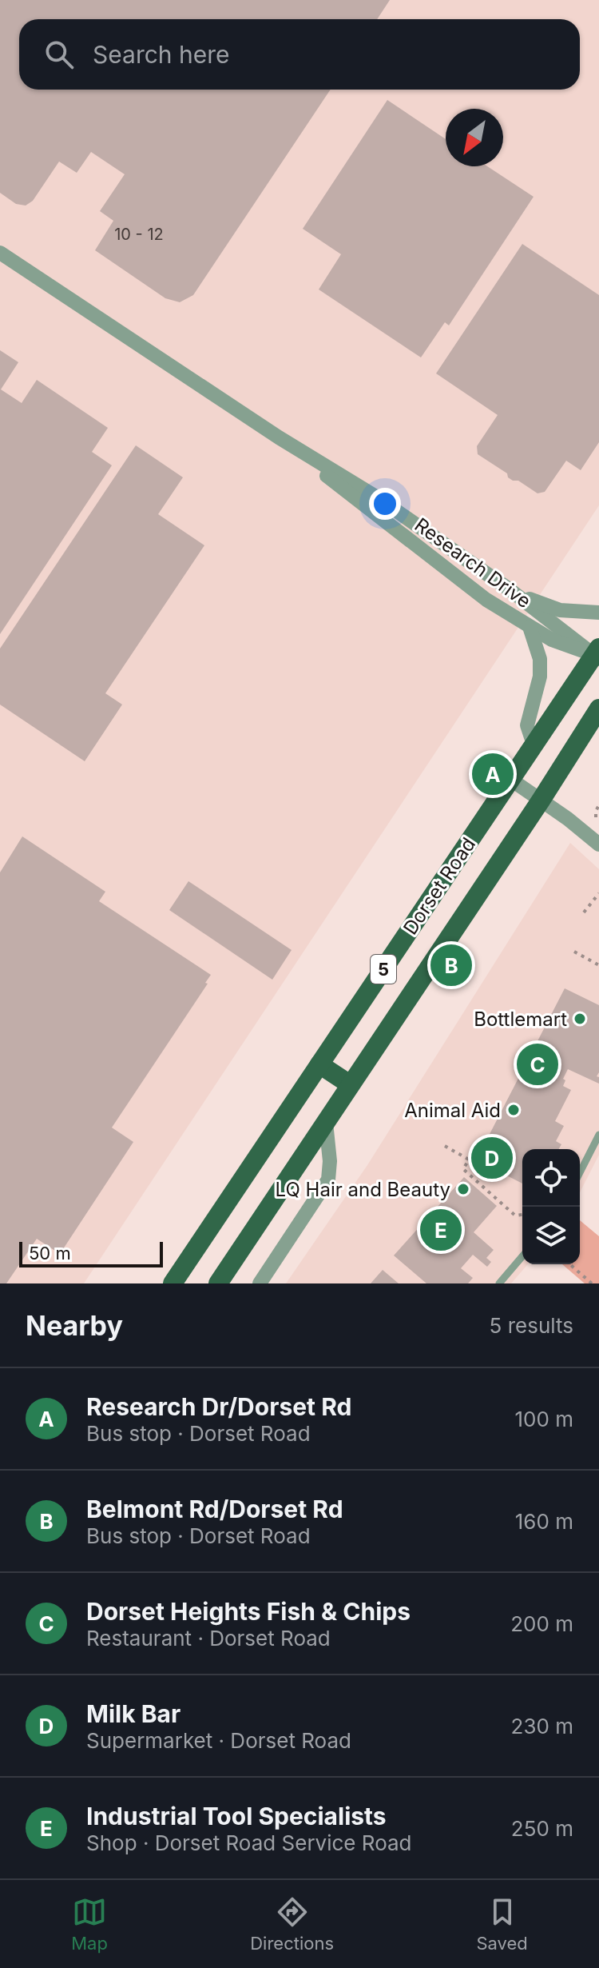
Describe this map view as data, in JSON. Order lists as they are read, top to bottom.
{
  "streets": {
    "main road": ["Dorset Road", "5"],
    "street": ["Research Drive"]
  },
  "crossings": [
    ["Research Drive", "Dorset Road"]
  ],
  "places": ["Bottlemart", "Animal Aid", "LQ Hair and Beauty"],
  "house_numbers": ["10 - 12"],
  "scale_bar": "50 m",
  "north": "bottom left",
  "page": {
    "search": "Search here",
    "pins": [
      "A",
      "B",
      "C",
      "D",
      "E"
    ],
    "scale": "50 m",
    "heading": ["Nearby", "5 results"],
    "list": [
      {
        "mark": "A",
        "name": "Research Dr/Dorset Rd",
        "note": "Bus stop · Dorset Road",
        "value": "100 m"
      },
      {
        "mark": "B",
        "name": "Belmont Rd/Dorset Rd",
        "note": "Bus stop · Dorset Road",
        "value": "160 m"
      },
      {
        "mark": "C",
        "name": "Dorset Heights Fish & Chips",
        "note": "Restaurant · Dorset Road",
        "value": "200 m"
      },
      {
        "mark": "D",
        "name": "Milk Bar",
        "note": "Supermarket · Dorset Road",
        "value": "230 m"
      },
      {
        "mark": "E",
        "name": "Industrial Tool Specialists",
        "note": "Shop · Dorset Road Service Road",
        "value": "250 m"
      }
    ],
    "nav": ["Map", "Directions", "Saved"]
  }
}
